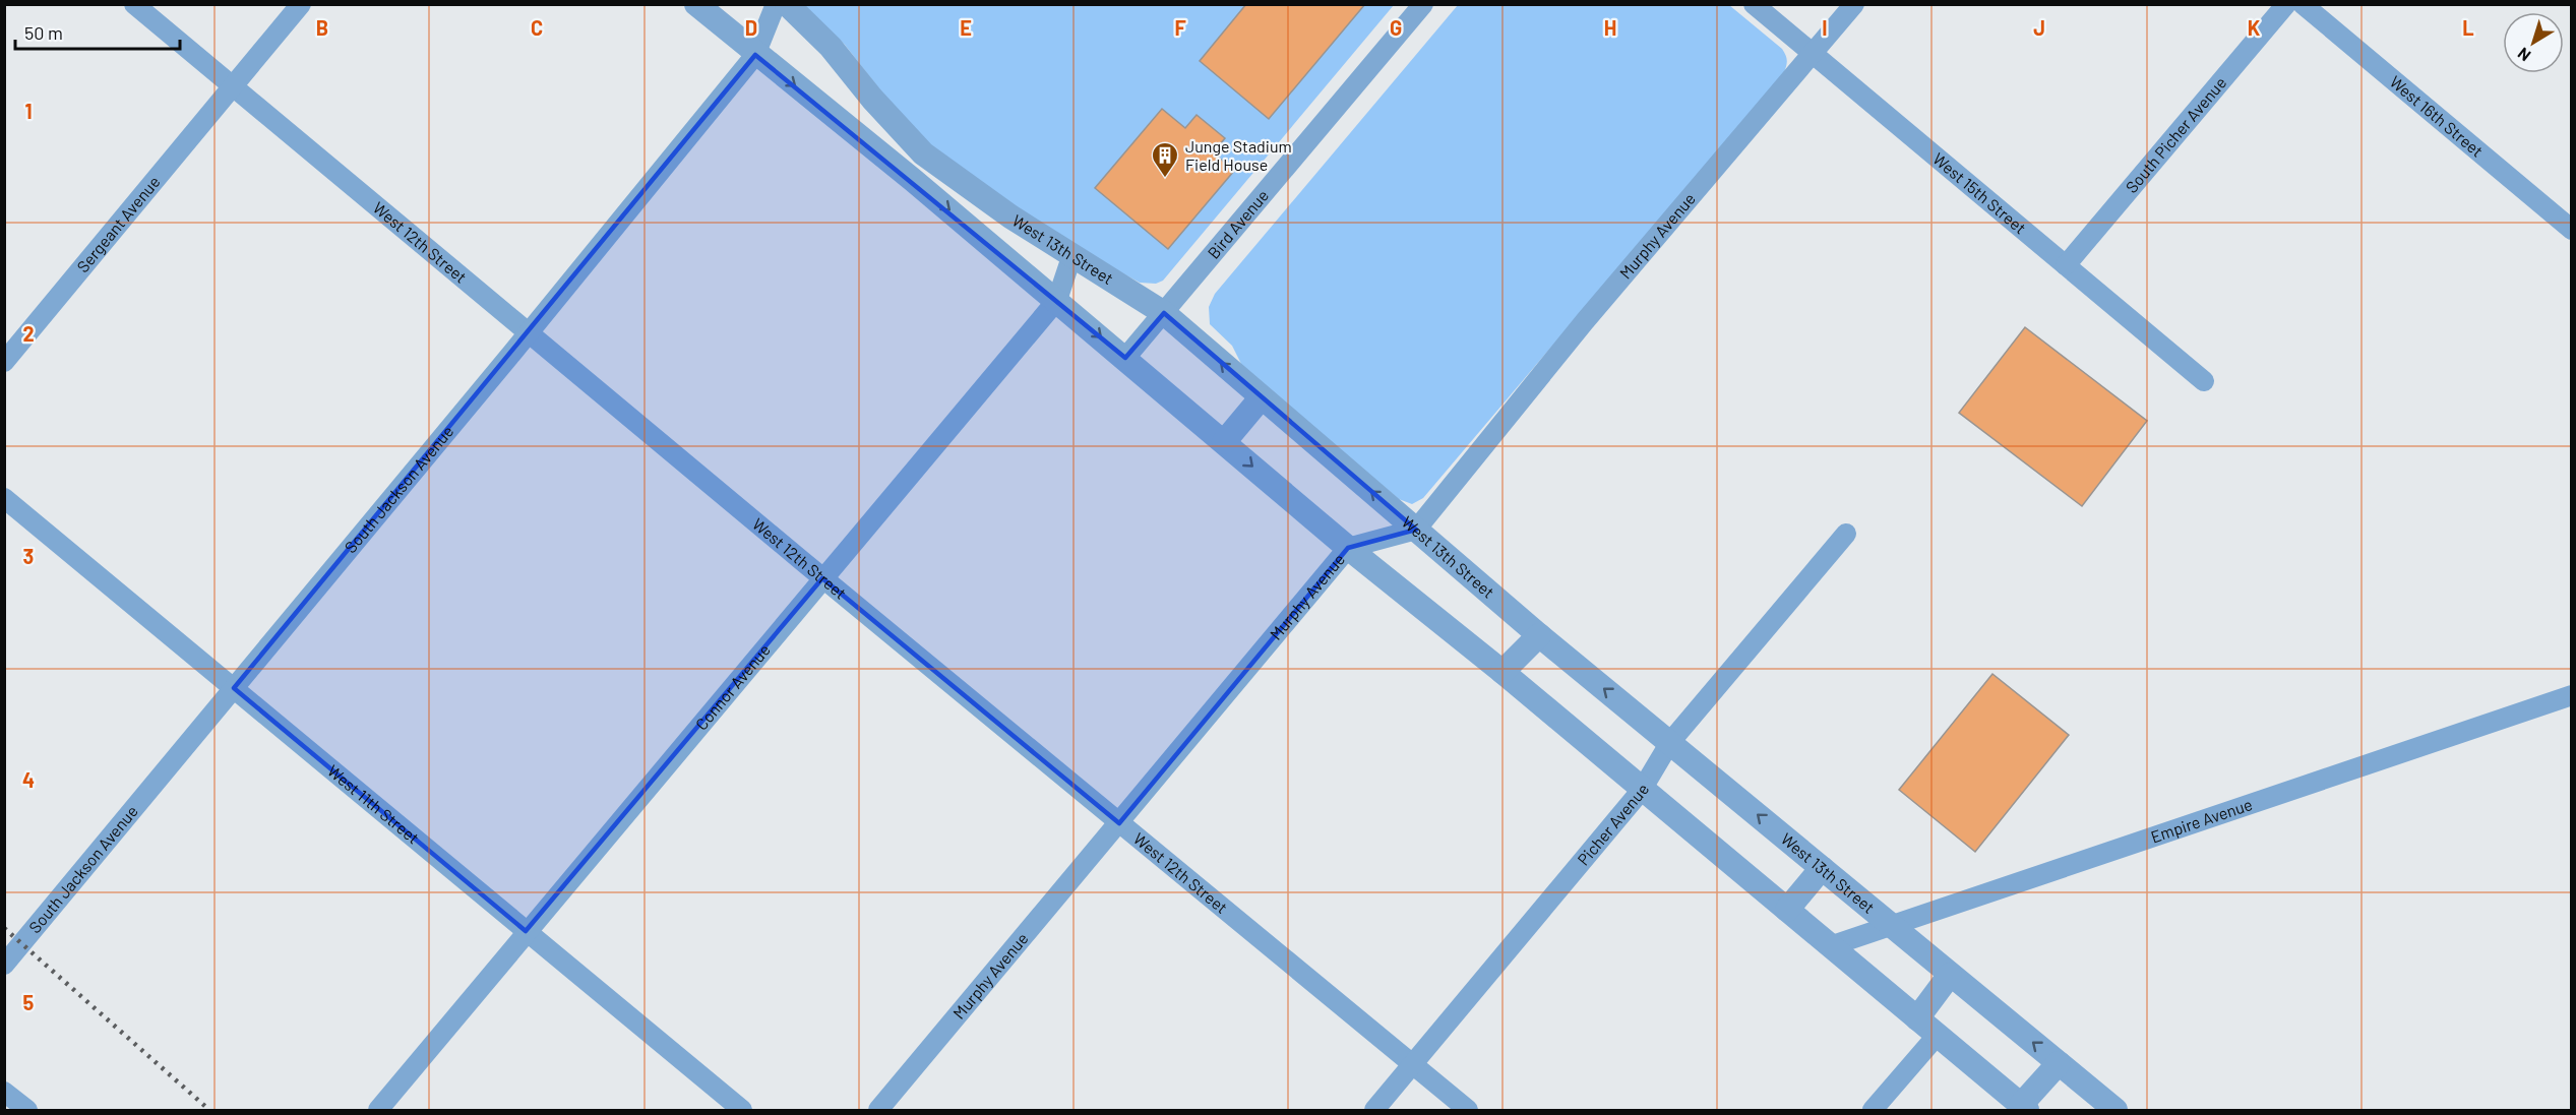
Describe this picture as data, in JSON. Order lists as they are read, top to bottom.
{
  "streets": {
    "street": [
      "West 16th Street",
      "South Picher Avenue",
      "West 15th Street",
      "Bird Avenue",
      "Sergeant Avenue",
      "Murphy Avenue",
      "West 12th Street",
      "West 13th Street",
      "South Jackson Avenue",
      "Connor Avenue",
      "West 11th Street",
      "Empire Avenue",
      "Picher Avenue"
    ]
  },
  "crossings": [
    ["South Picher Avenue", "West 15th Street"],
    ["West 15th Street", "Murphy Avenue"],
    ["Bird Avenue", "West 13th Street"],
    ["Sergeant Avenue", "West 12th Street"],
    ["Murphy Avenue", "West 12th Street"],
    ["Murphy Avenue", "West 13th Street"],
    ["West 12th Street", "South Jackson Avenue"],
    ["West 12th Street", "Connor Avenue"],
    ["West 12th Street", "Picher Avenue"],
    ["West 13th Street", "Connor Avenue"],
    ["West 13th Street", "Empire Avenue"],
    ["West 13th Street", "Picher Avenue"],
    ["South Jackson Avenue", "West 11th Street"],
    ["Connor Avenue", "West 11th Street"]
  ],
  "places": {
    "building": ["Junge Stadium Field House"]
  },
  "scale_bar": "50 m",
  "north": "bottom left",
  "grid": {
    "columns": [
      "B",
      "C",
      "D",
      "E",
      "F",
      "G",
      "H",
      "I",
      "J",
      "K",
      "L"
    ],
    "rows": [
      "1",
      "2",
      "3",
      "4",
      "5"
    ]
  }
}
